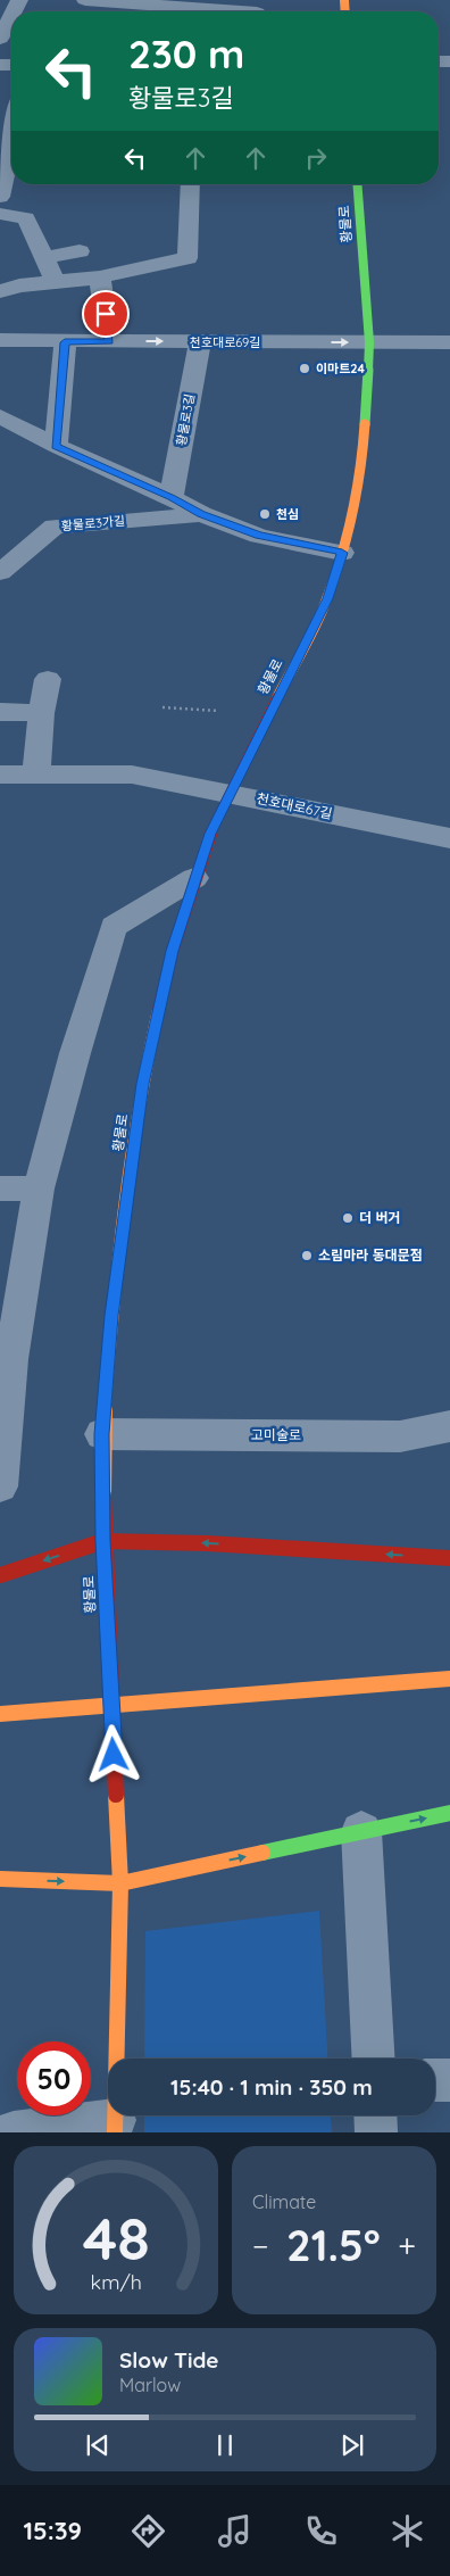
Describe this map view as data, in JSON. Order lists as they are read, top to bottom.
{
  "streets": {
    "street": [
      "황물로",
      "천호대로69길",
      "황물로3길",
      "황물로3가길",
      "천호대로67길",
      "고미술로"
    ]
  },
  "crossings": [
    ["황물로", "천호대로69길"],
    ["황물로", "천호대로67길"],
    ["황물로", "고미술로"],
    ["천호대로69길", "황물로3길"]
  ],
  "places": [
    "이마트24",
    "천심",
    "더 버거",
    "소림마라 동대문점"
  ],
  "page": {
    "turn": ["230 m", "황물로3길"],
    "limit": "50",
    "trip": "15:40 · 1 min · 350 m",
    "tile": "Climate",
    "heat": ["−", "21.5°", "+"],
    "song": ["Slow Tide", "Marlow"],
    "tabs": "15:39",
    "gauge": ["48", "km/h"]
  }
}
